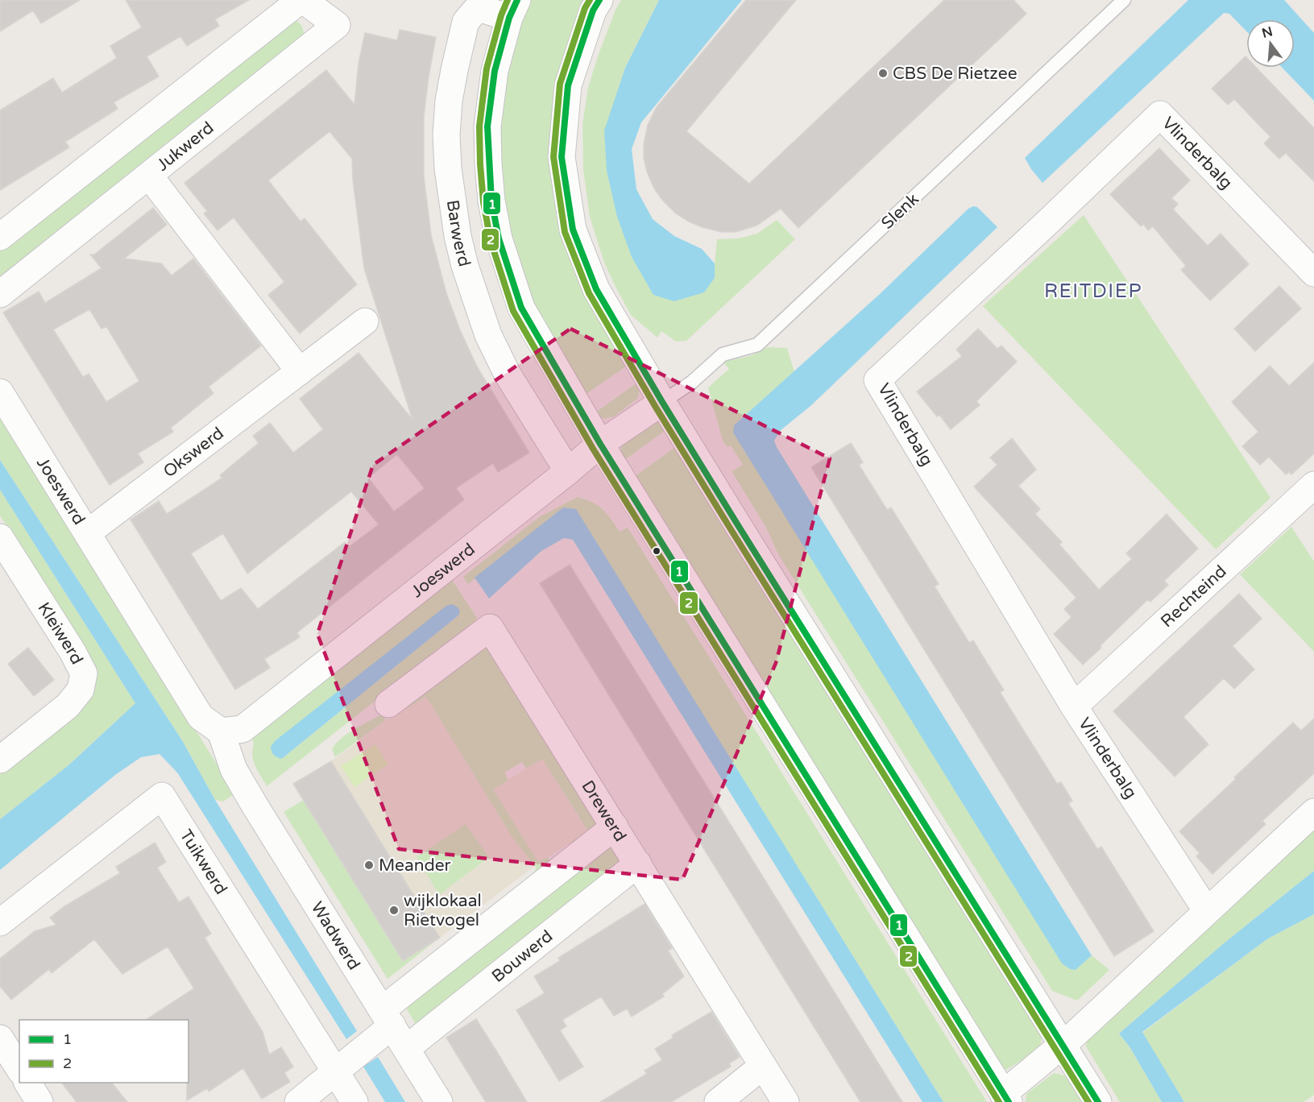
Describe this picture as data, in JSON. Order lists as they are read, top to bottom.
{
  "streets": {
    "street": [
      "Jukwerd",
      "Vlinderbalg",
      "Barwerd",
      "Okswerd",
      "Joeswerd",
      "Rechteind",
      "Kleiwerd",
      "Drewerd",
      "Tuikwerd",
      "Wadwerd",
      "Bouwerd"
    ],
    "lane": ["Slenk"]
  },
  "crossings": [
    ["Vlinderbalg", "Rechteind"],
    ["Slenk", "Joeswerd"],
    ["Barwerd", "Joeswerd"],
    ["Okswerd", "Joeswerd"],
    ["Joeswerd", "Wadwerd"],
    ["Drewerd", "Bouwerd"],
    ["Wadwerd", "Bouwerd"]
  ],
  "districts": ["REITDIEP"],
  "places": ["CBS De Rietzee", "Meander", "wijklokaal Rietvogel"],
  "lines": ["transit line 1", "transit line 2"],
  "legend": ["1", "2"],
  "north": "top"
}
